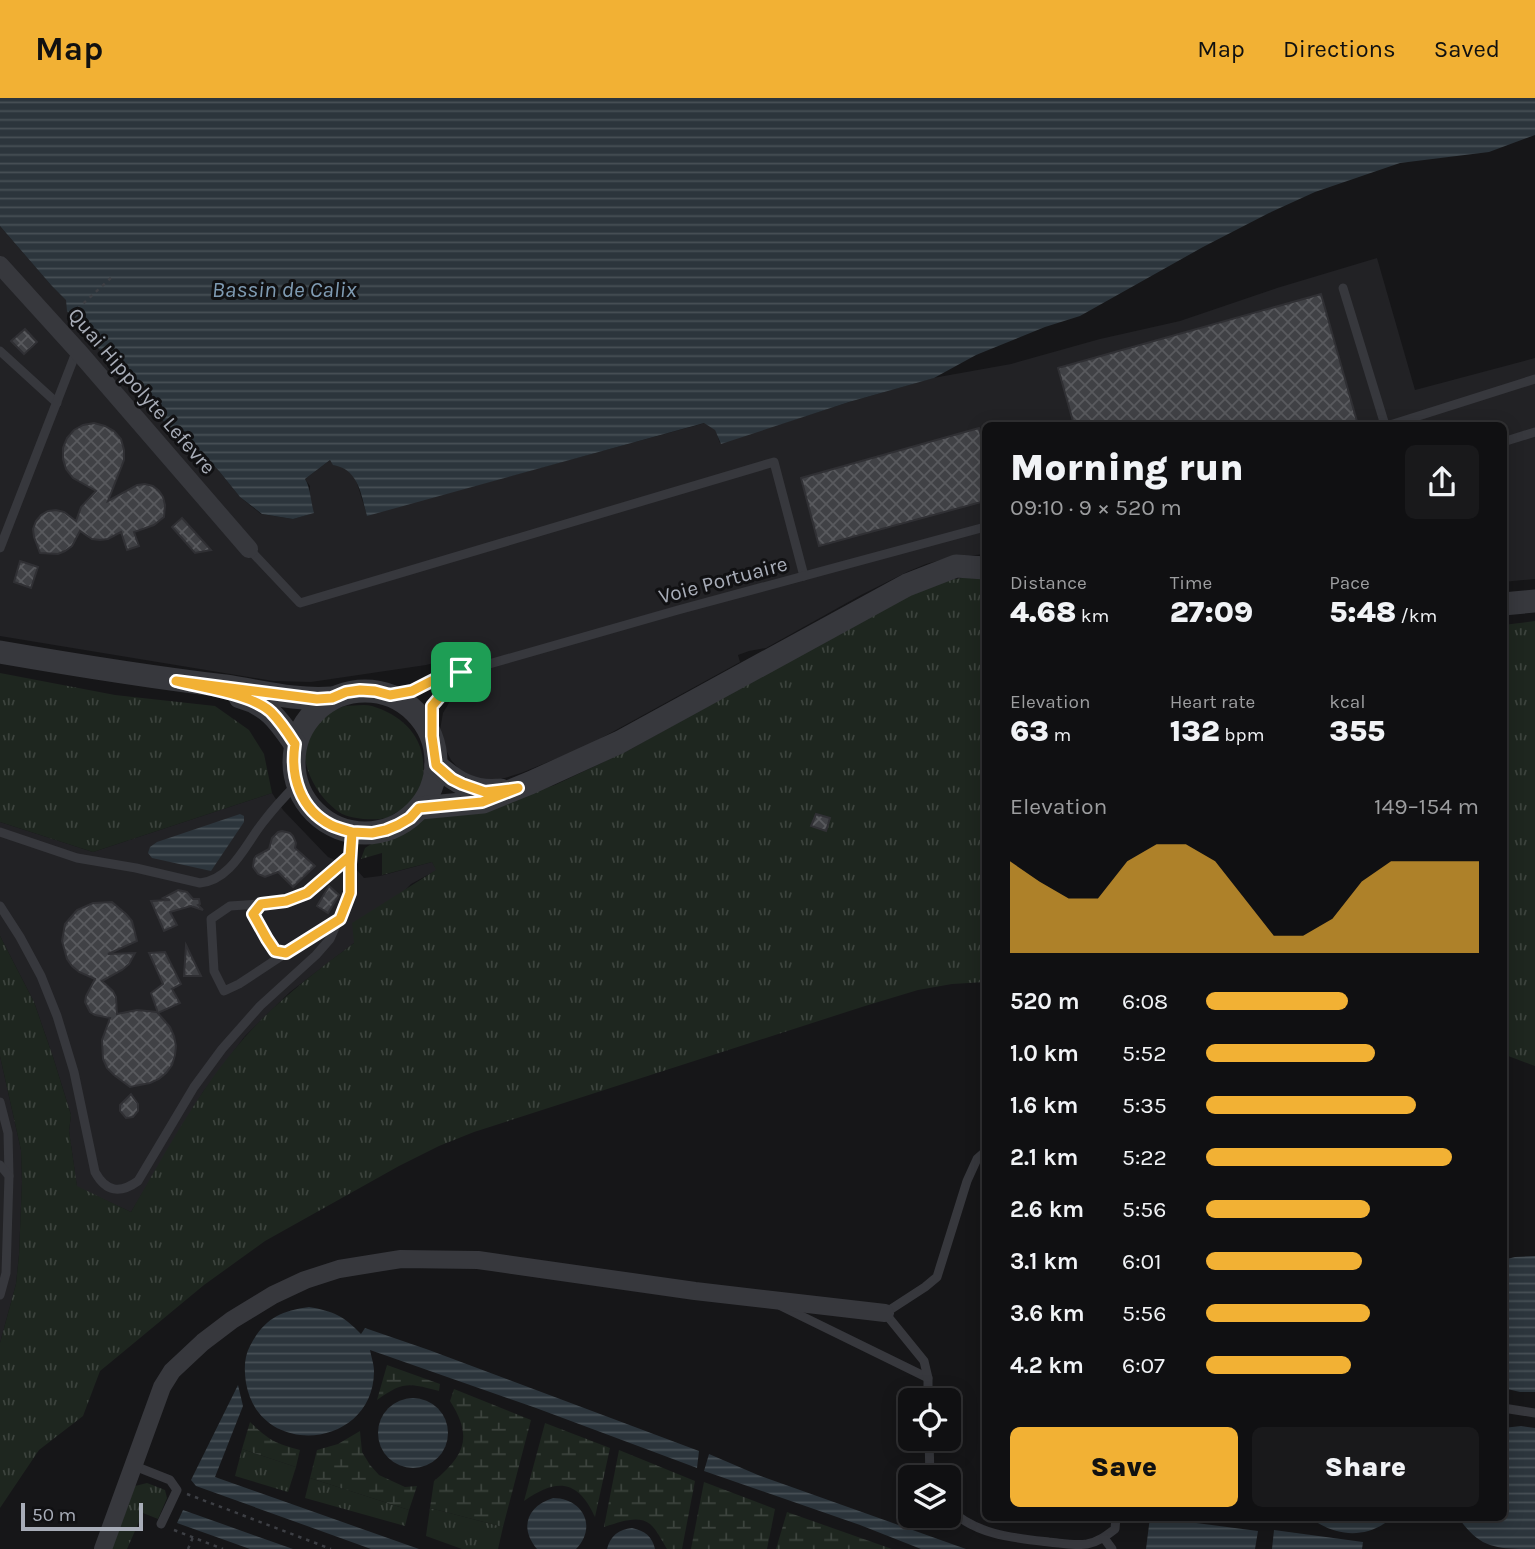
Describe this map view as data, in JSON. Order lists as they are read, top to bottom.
{
  "streets": {
    "street": ["Quai Hippolyte Lefevre"],
    "lane": ["Voie Portuaire"]
  },
  "water": ["Bassin de Calix"],
  "scale_bar": "50 m",
  "page": {
    "header": "Map",
    "nav": ["Map", "Directions", "Saved"],
    "heading": ["Morning run", "09:10 · 9 × 520 m"],
    "stats": [
      ["Distance", "4.68 km"],
      ["Time", "27:09"],
      ["Pace", "5:48 /km"],
      ["Elevation", "63 m"],
      ["Heart rate", "132 bpm"],
      ["kcal", "355"]
    ],
    "chart": ["Elevation", "149–154 m"],
    "list": [
      {
        "name": "520 m",
        "note": "6:08"
      },
      {
        "name": "1.0 km",
        "note": "5:52"
      },
      {
        "name": "1.6 km",
        "note": "5:35"
      },
      {
        "name": "2.1 km",
        "note": "5:22"
      },
      {
        "name": "2.6 km",
        "note": "5:56"
      },
      {
        "name": "3.1 km",
        "note": "6:01"
      },
      {
        "name": "3.6 km",
        "note": "5:56"
      },
      {
        "name": "4.2 km",
        "note": "6:07"
      }
    ],
    "buttons": ["Save", "Share"],
    "scale": "50 m"
  }
}
